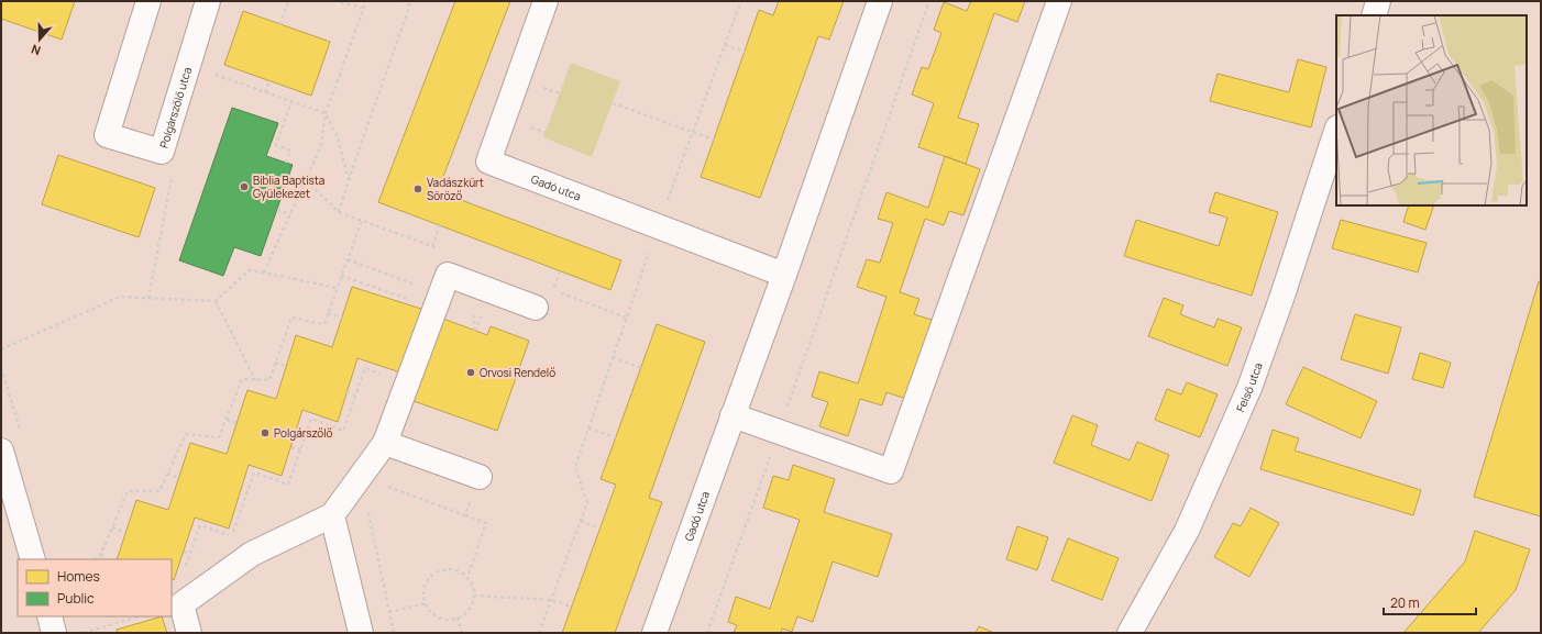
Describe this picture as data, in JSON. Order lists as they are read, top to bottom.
{
  "streets": {
    "street": ["Polgárszőlő utca", "Gadó utca", "Felső utca"]
  },
  "places": [
    "Biblia Baptista Gyülekezet",
    "Vadászkürt Söröző",
    "Orvosi Rendelő",
    "Polgárszőlő"
  ],
  "legend": ["Homes", "Public"],
  "scale_bar": "20 m",
  "north": "bottom"
}
